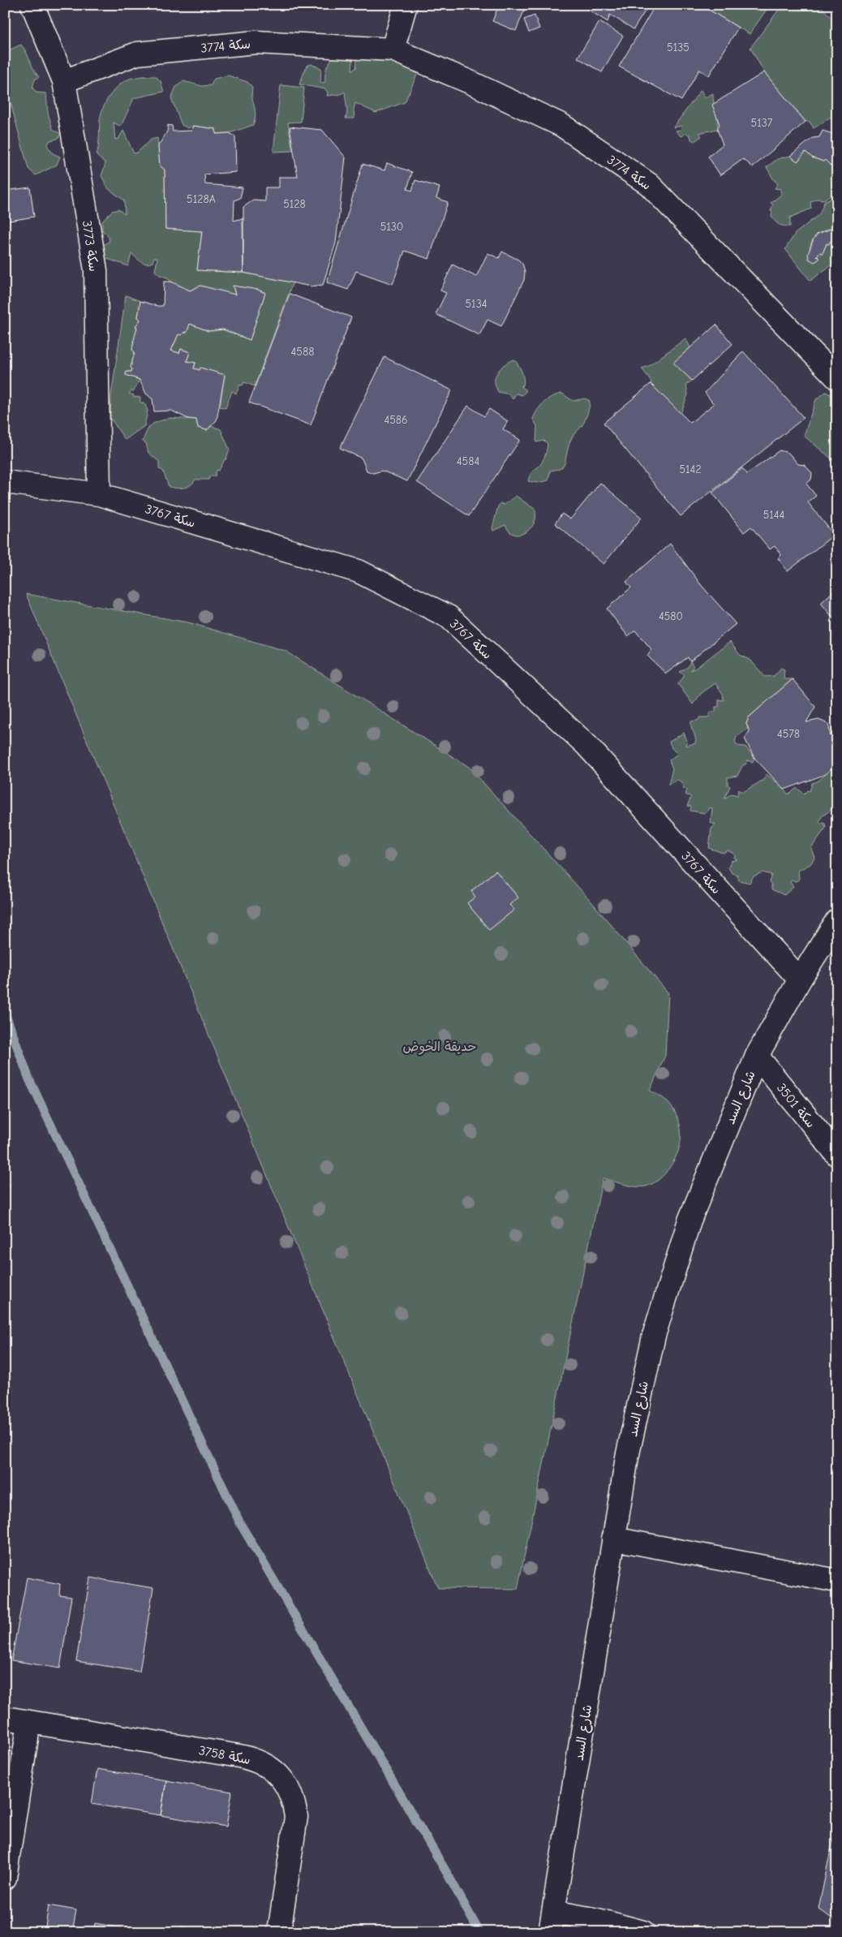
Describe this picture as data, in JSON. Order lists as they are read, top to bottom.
{
  "streets": {
    "street": [
      "سكة 3774",
      "سكة 3773",
      "سكة 3767",
      "شارع السد",
      "سكة 3501",
      "سكة 3758"
    ]
  },
  "crossings": [
    ["سكة 3774", "سكة 3773"],
    ["سكة 3773", "سكة 3767"],
    ["سكة 3767", "شارع السد"],
    ["شارع السد", "سكة 3501"]
  ],
  "parks": ["حديقة الخوض"],
  "house_numbers": [
    "5135",
    "5137",
    "5128A",
    "5128",
    "5130",
    "5134",
    "4588",
    "4586",
    "4584",
    "5142",
    "5144",
    "4580",
    "4578"
  ]
}
